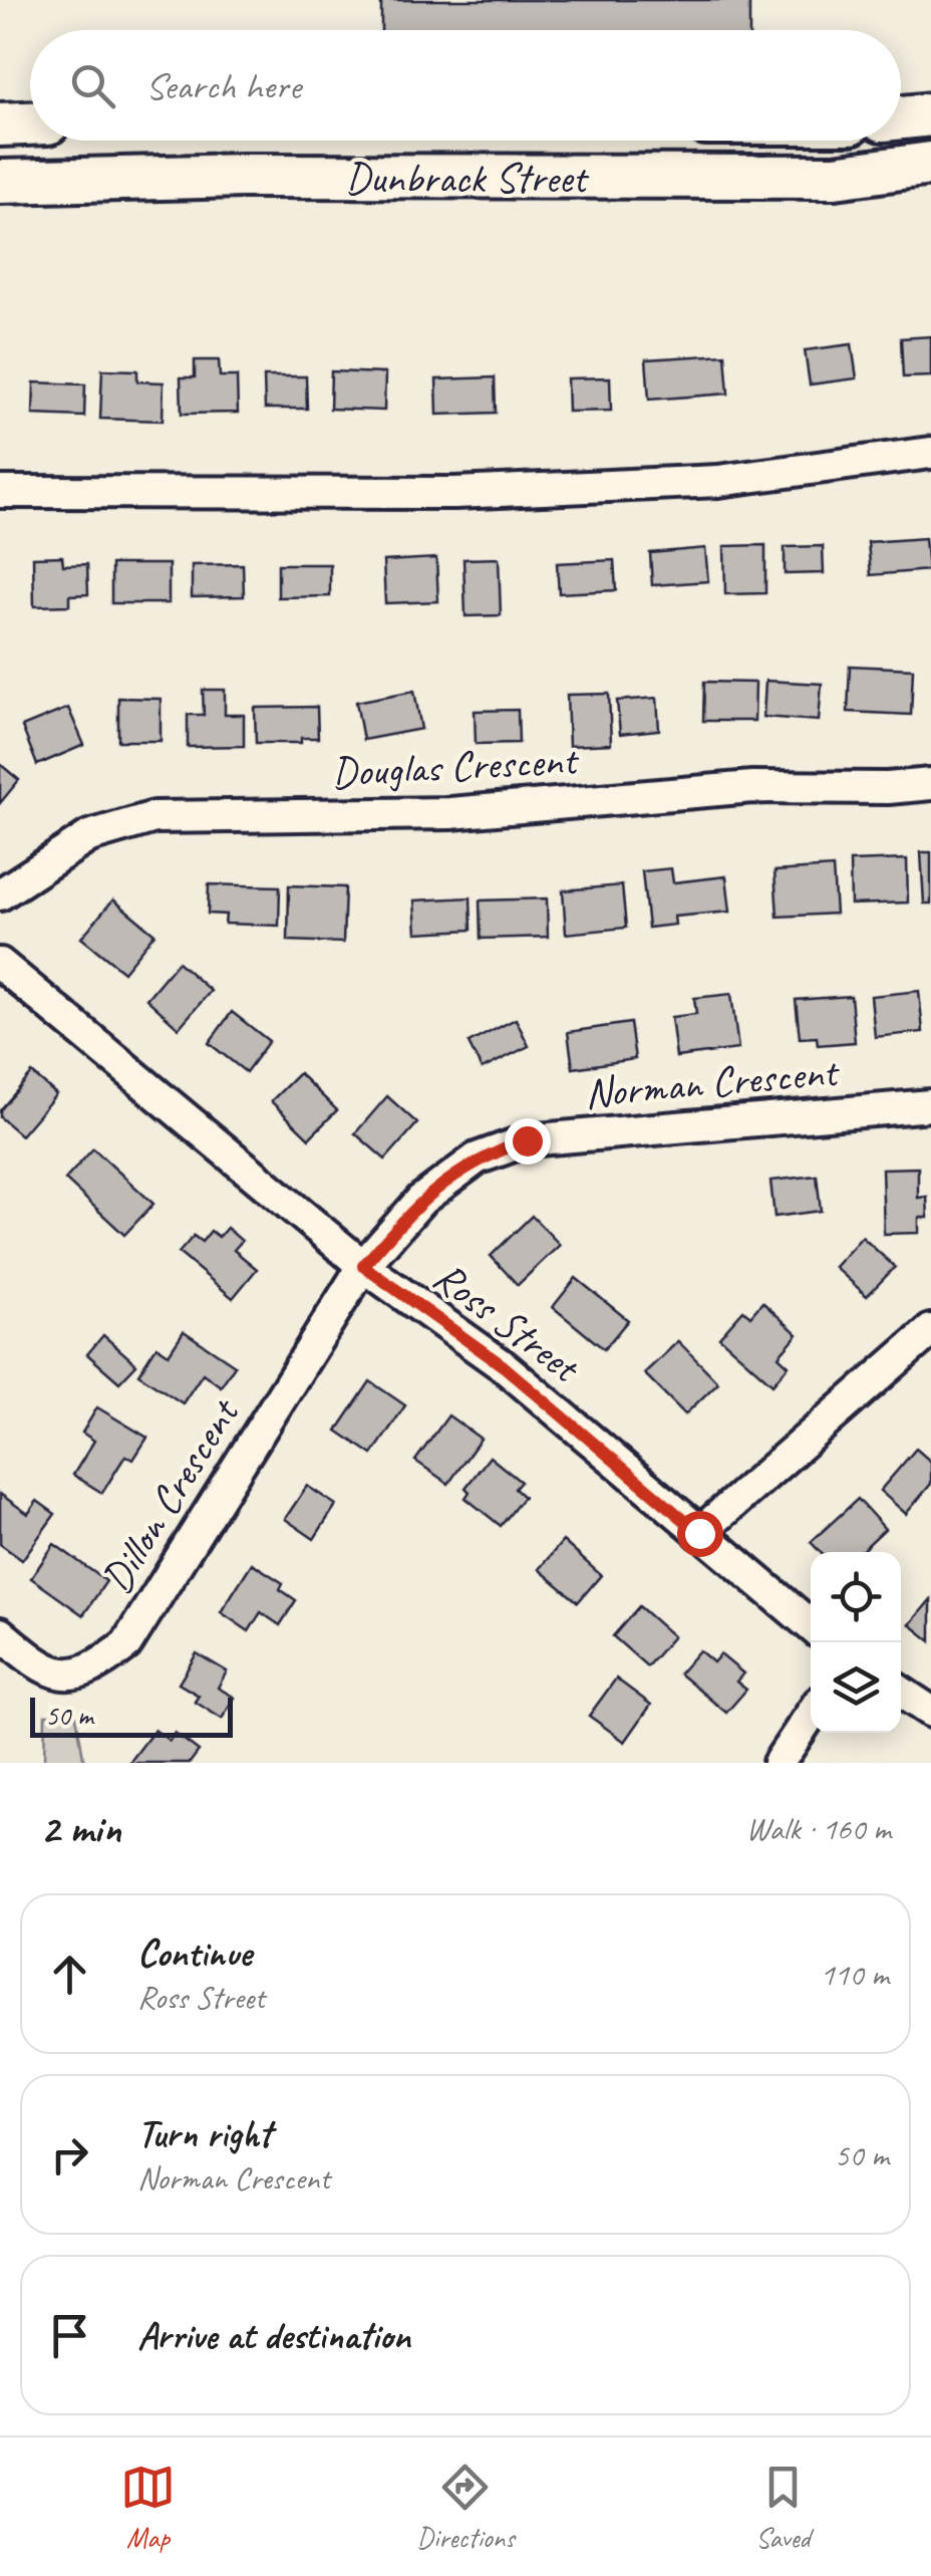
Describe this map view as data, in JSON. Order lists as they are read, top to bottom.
{
  "streets": {
    "main road": ["Dunbrack Street"],
    "street": [
      "Douglas Crescent",
      "Norman Crescent",
      "Ross Street",
      "Dillon Crescent"
    ]
  },
  "crossings": [
    ["Norman Crescent", "Ross Street"],
    ["Norman Crescent", "Dillon Crescent"],
    ["Ross Street", "Dillon Crescent"]
  ],
  "scale_bar": "50 m",
  "page": {
    "search": "Search here",
    "scale": "50 m",
    "heading": ["2 min", "Walk · 160 m"],
    "list": [
      ["Continue", "Ross Street", "110 m"],
      ["Turn right", "Norman Crescent", "50 m"],
      "Arrive at destination"
    ],
    "nav": ["Map", "Directions", "Saved"]
  }
}
